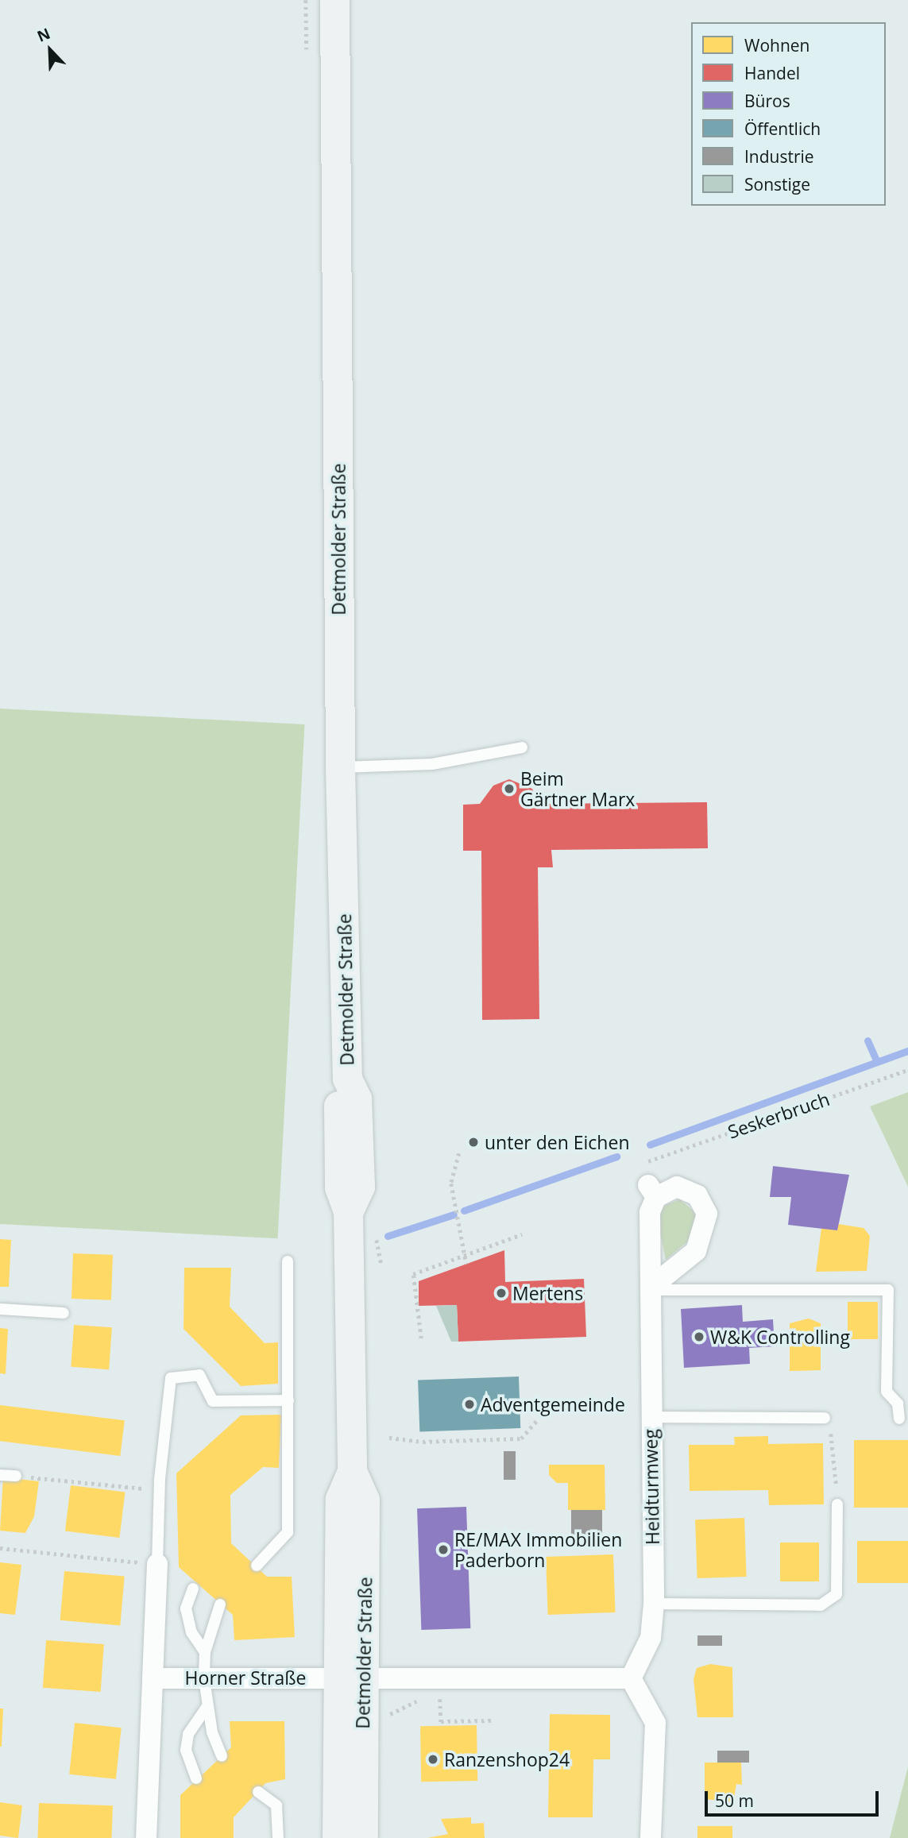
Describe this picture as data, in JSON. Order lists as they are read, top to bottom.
{
  "streets": {
    "main road": ["Detmolder Straße"],
    "street": ["Heidturmweg", "Horner Straße"],
    "path": ["Seskerbruch"]
  },
  "crossings": [
    ["Detmolder Straße", "Horner Straße"]
  ],
  "places": [
    "Beim Gärtner Marx",
    "unter den Eichen",
    "Mertens",
    "W&K Controlling",
    "Adventgemeinde",
    "RE/MAX Immobilien Paderborn",
    "Ranzenshop24"
  ],
  "legend": [
    "Wohnen",
    "Handel",
    "Büros",
    "Öffentlich",
    "Industrie",
    "Sonstige"
  ],
  "scale_bar": "50 m",
  "north": "top left"
}
